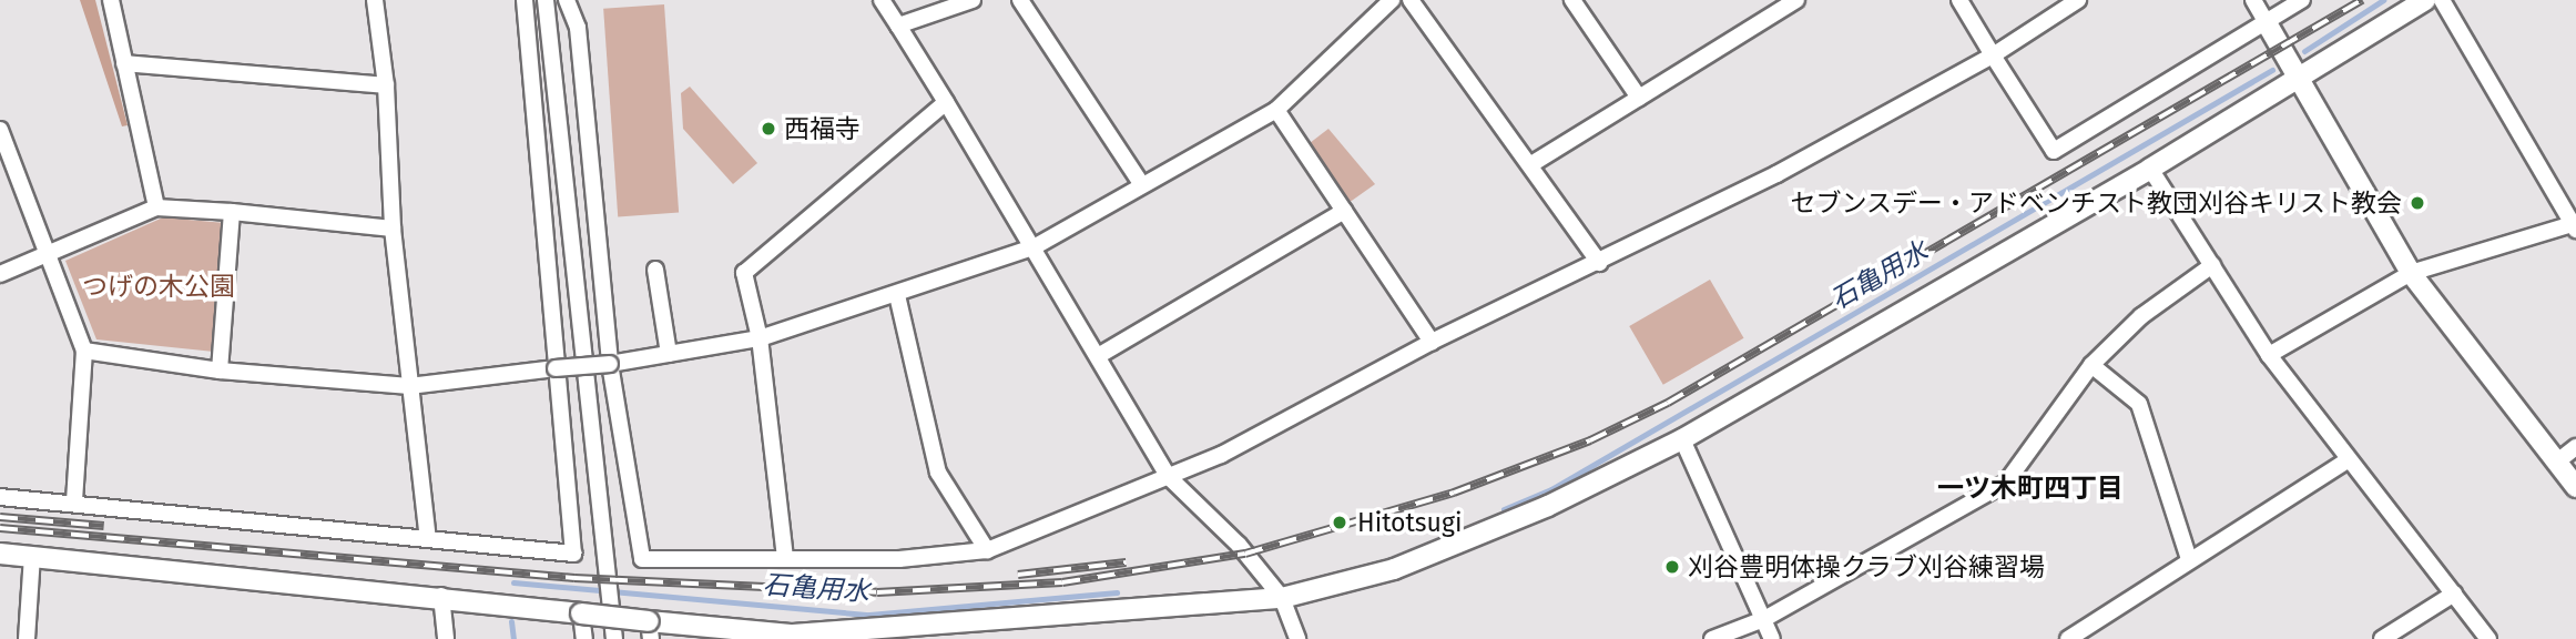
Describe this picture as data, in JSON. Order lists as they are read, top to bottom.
{
  "districts": ["一ツ木町四丁目"],
  "water": ["石亀用水"],
  "parks": ["つげの木公園"],
  "places": [
    "西福寺",
    "セブンスデー・アドベンチスト教団刈谷キリスト教会",
    "Hitotsugi",
    "刈谷豊明体操クラブ刈谷練習場"
  ]
}
